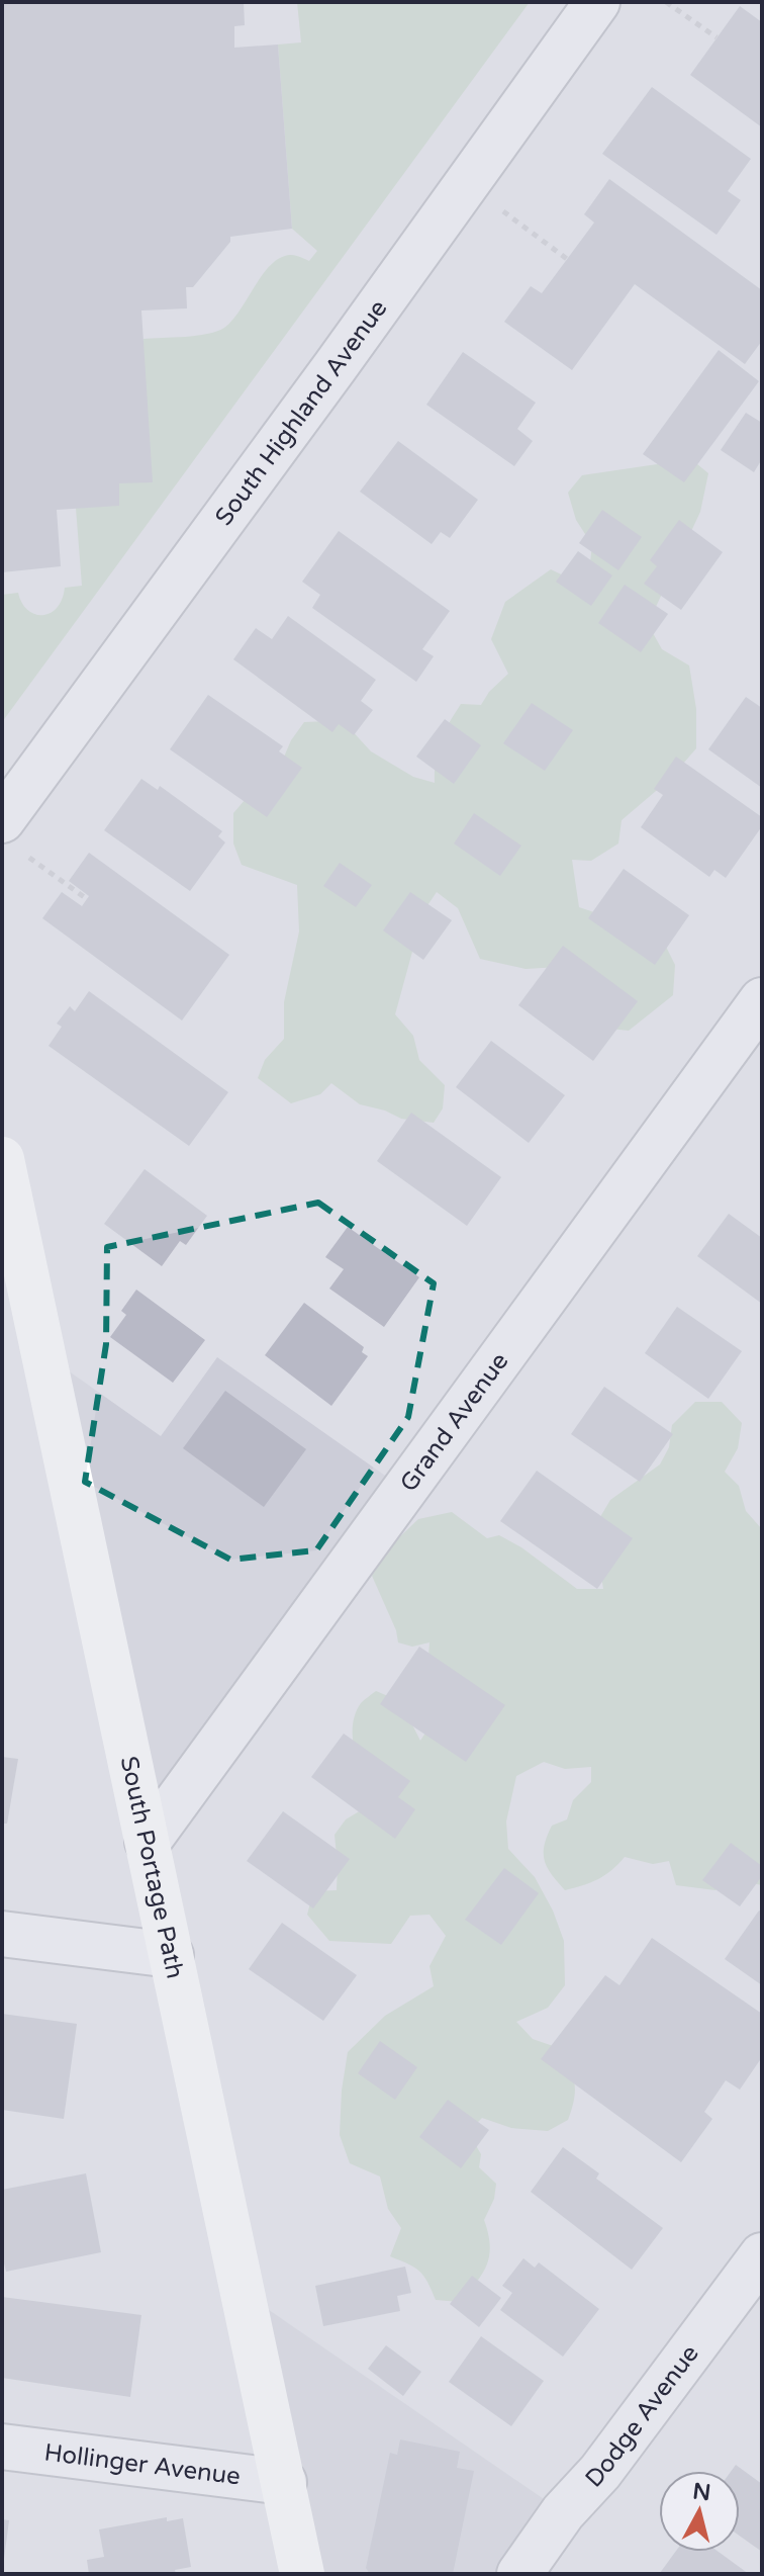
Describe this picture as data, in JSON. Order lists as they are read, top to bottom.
{
  "streets": {
    "main road": ["South Portage Path"],
    "street": [
      "South Highland Avenue",
      "Grand Avenue",
      "Dodge Avenue",
      "Hollinger Avenue"
    ]
  },
  "crossings": [
    ["Grand Avenue", "South Portage Path"],
    ["South Portage Path", "Hollinger Avenue"]
  ],
  "north": "top"
}
